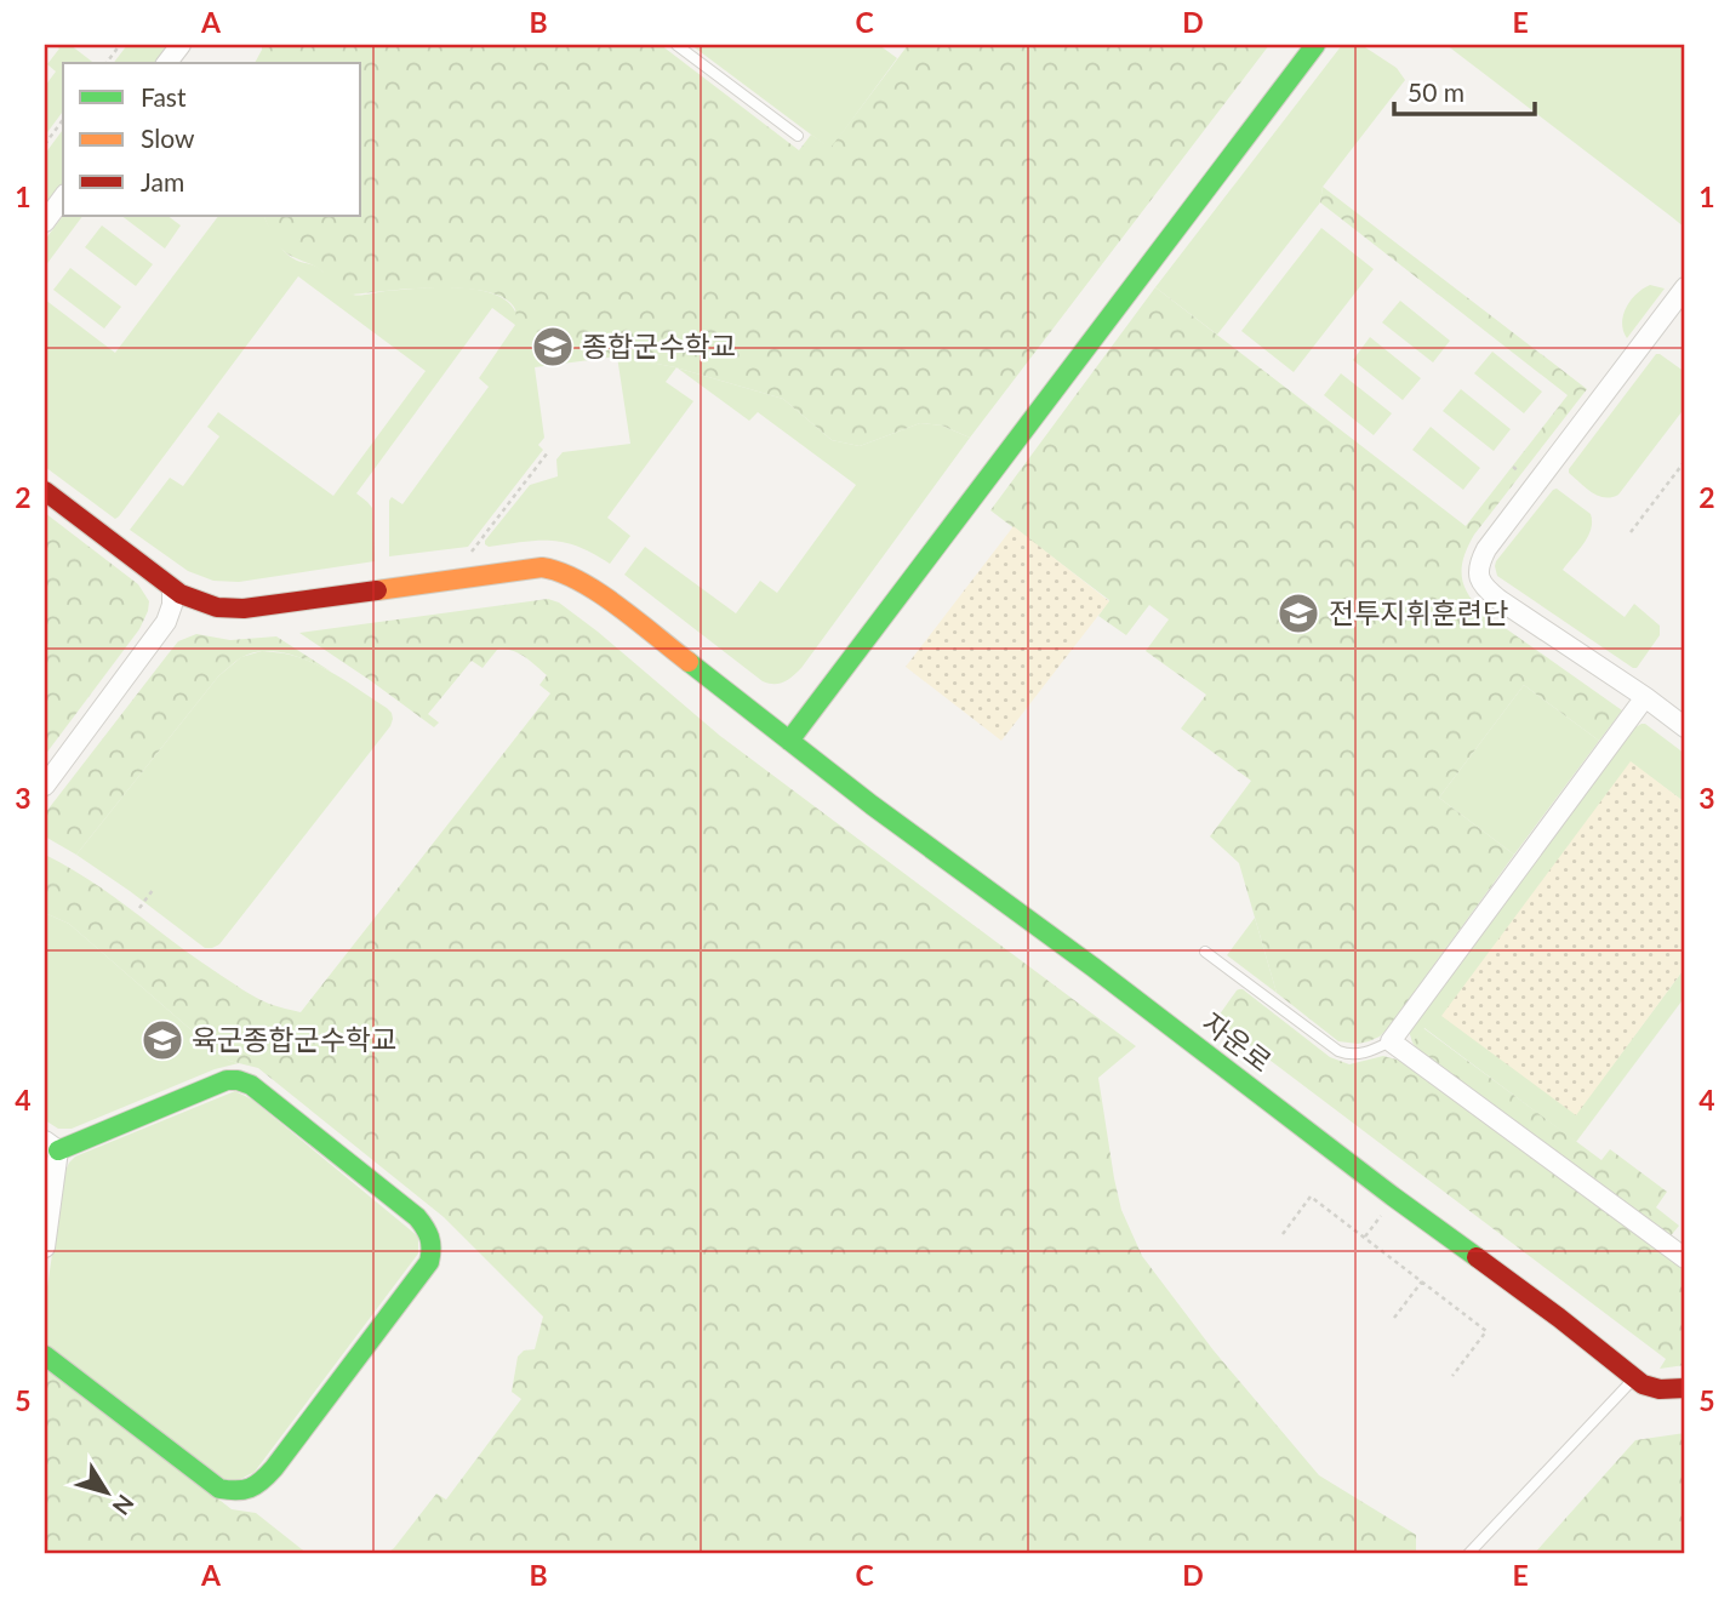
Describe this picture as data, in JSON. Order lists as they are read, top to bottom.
{
  "streets": {
    "street": ["자운로"]
  },
  "places": {
    "school or university": ["종합군수학교", "전투지휘훈련단", "육군종합군수학교"]
  },
  "legend": ["Fast", "Slow", "Jam"],
  "scale_bar": "50 m",
  "north": "bottom right",
  "grid": {
    "columns": [
      "A",
      "B",
      "C",
      "D",
      "E"
    ],
    "rows": [
      "1",
      "2",
      "3",
      "4",
      "5"
    ]
  }
}
